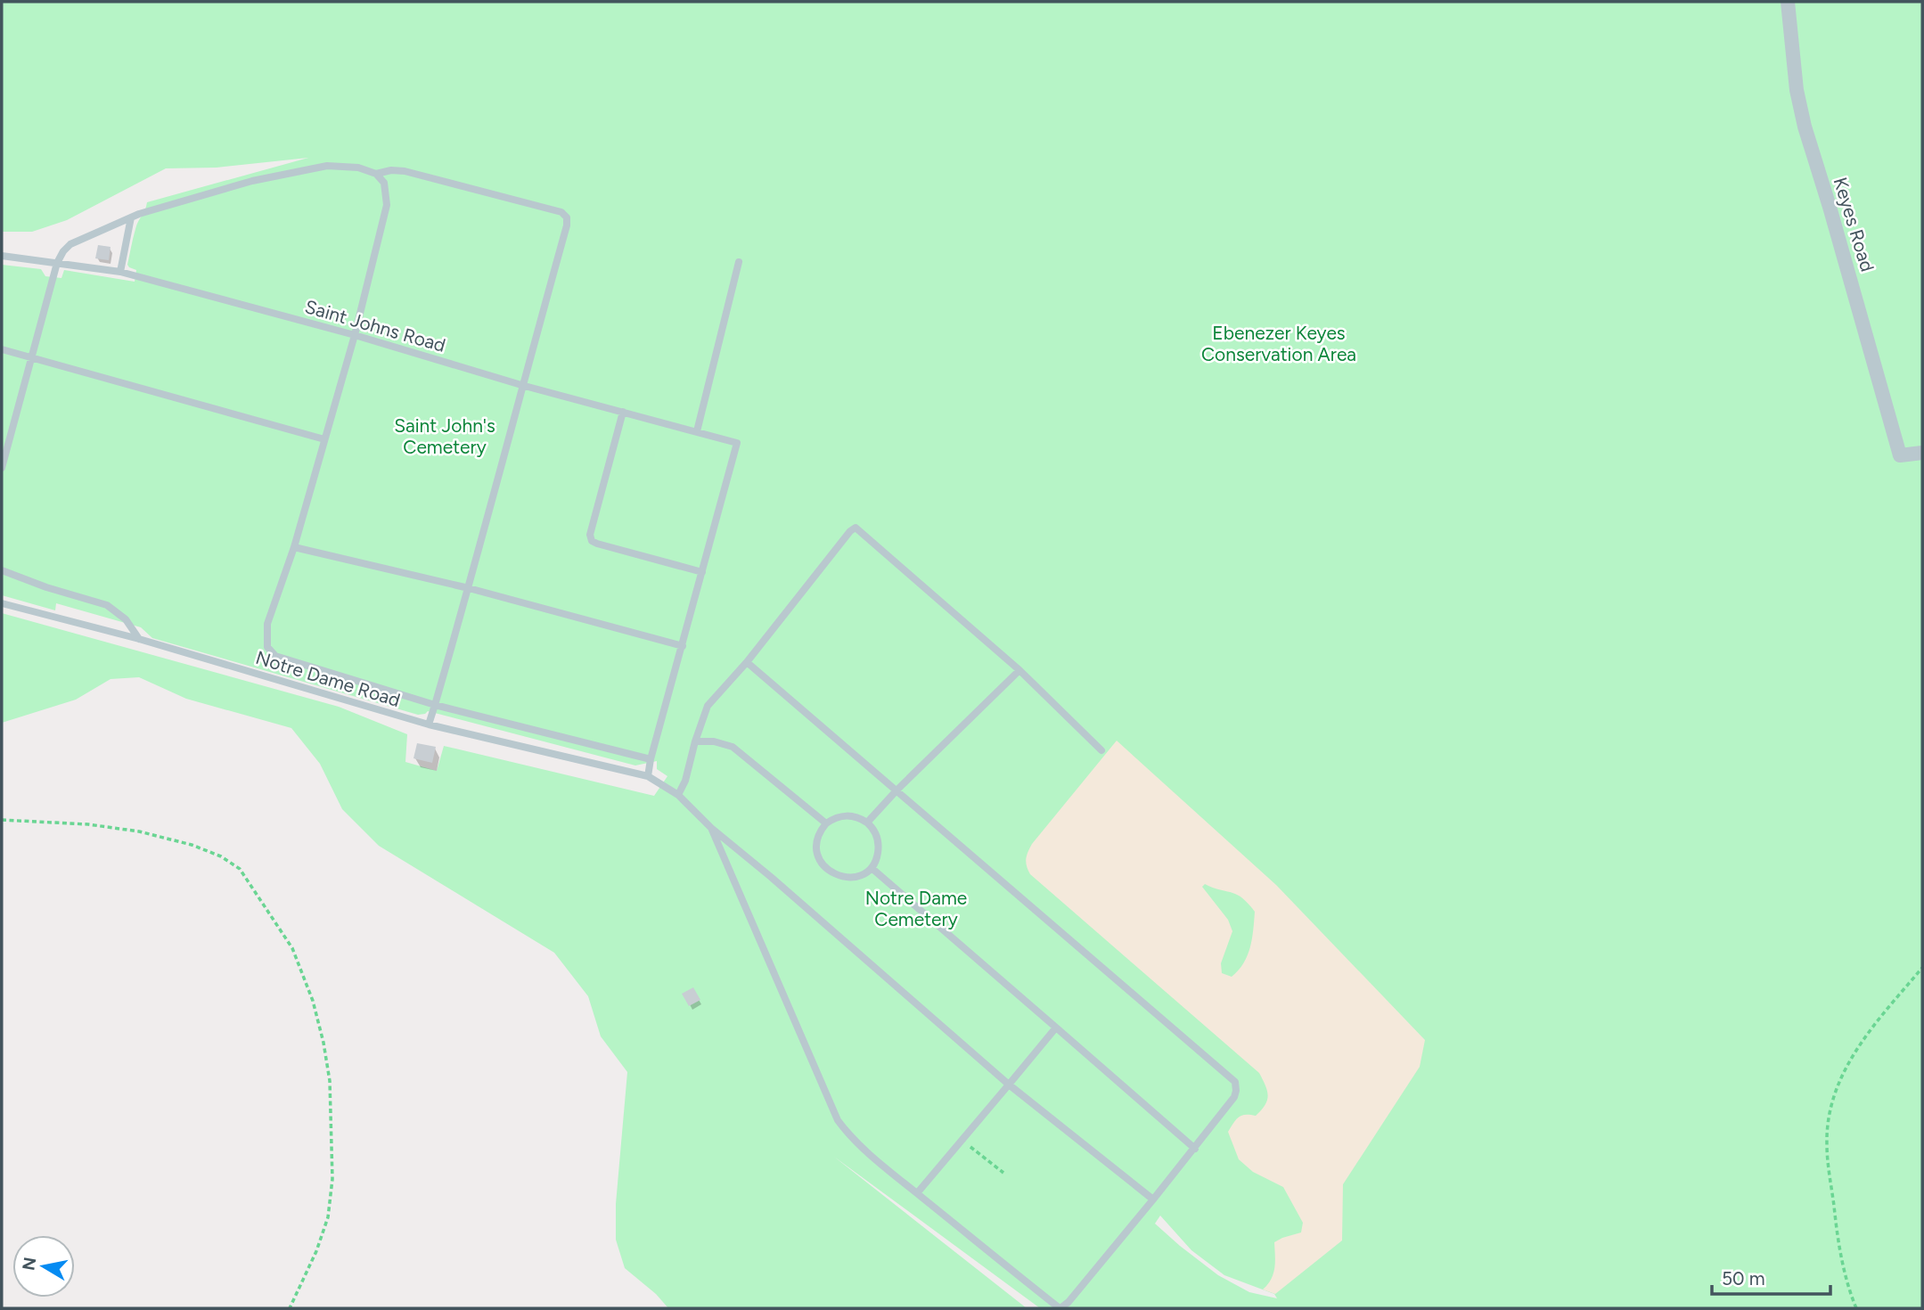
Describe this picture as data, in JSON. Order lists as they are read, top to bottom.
{
  "streets": {
    "street": ["Keyes Road"],
    "lane": ["Saint Johns Road", "Notre Dame Road"]
  },
  "parks": ["Ebenezer Keyes Conservation Area", "Saint John's Cemetery", "Notre Dame Cemetery"],
  "scale_bar": "50 m",
  "north": "left"
}
